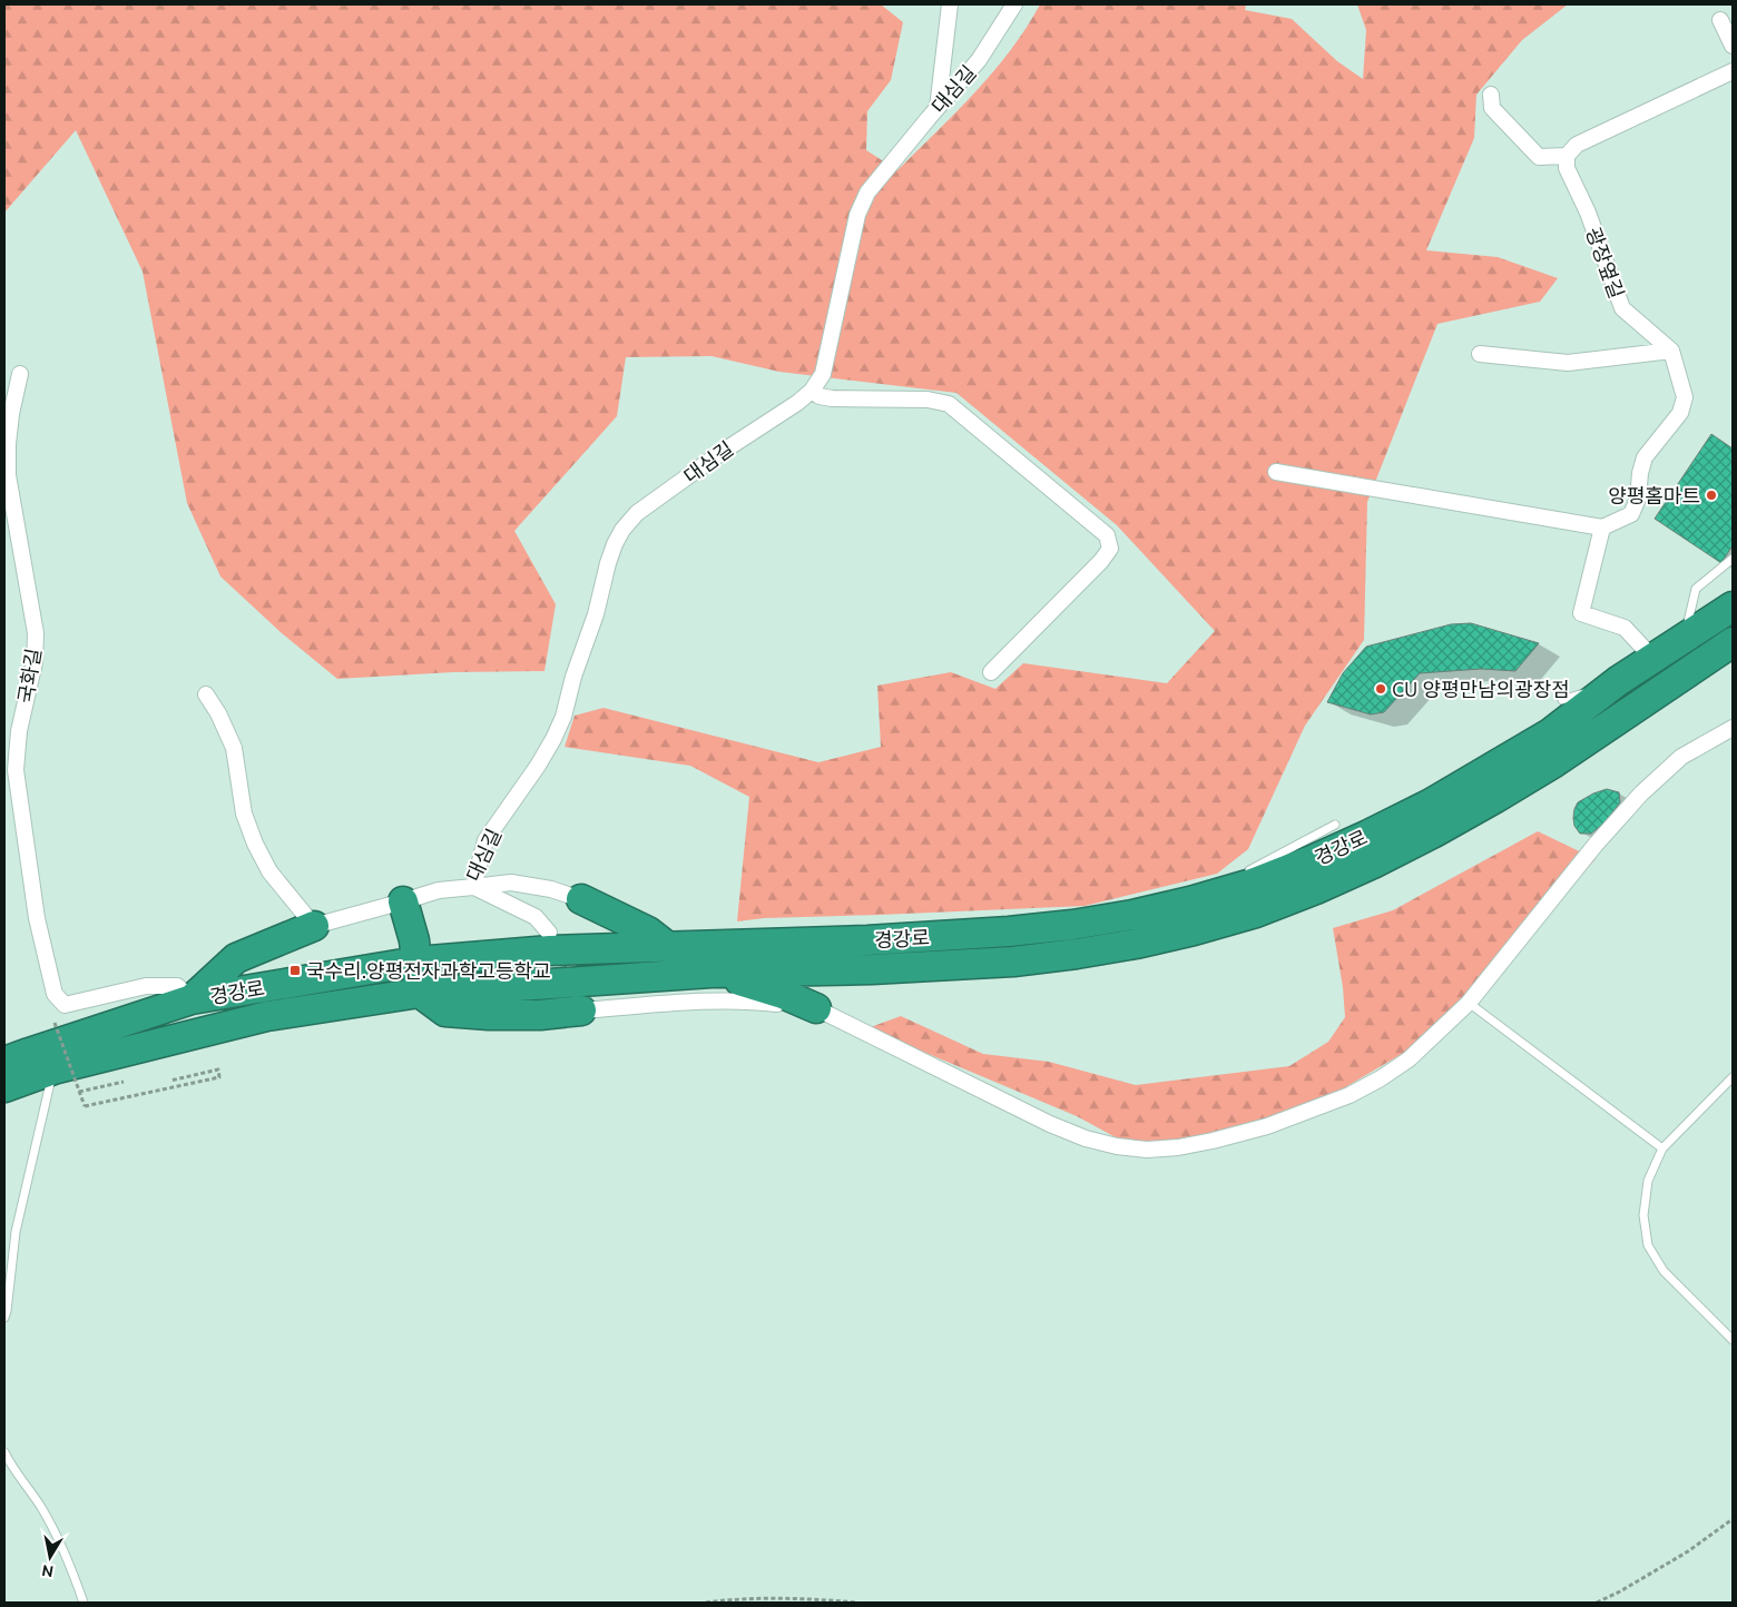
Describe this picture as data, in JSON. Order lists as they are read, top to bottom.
{
  "streets": {
    "highway": ["경강로"],
    "street": ["대심길", "광장옆길", "국화길"]
  },
  "crossings": [
    ["국화길", "경강로"]
  ],
  "places": {
    "other": ["양평홈마트", "CU 양평만남의광장점"],
    "transit": ["국수리.양평전자과학고등학교"]
  },
  "north": "bottom"
}
